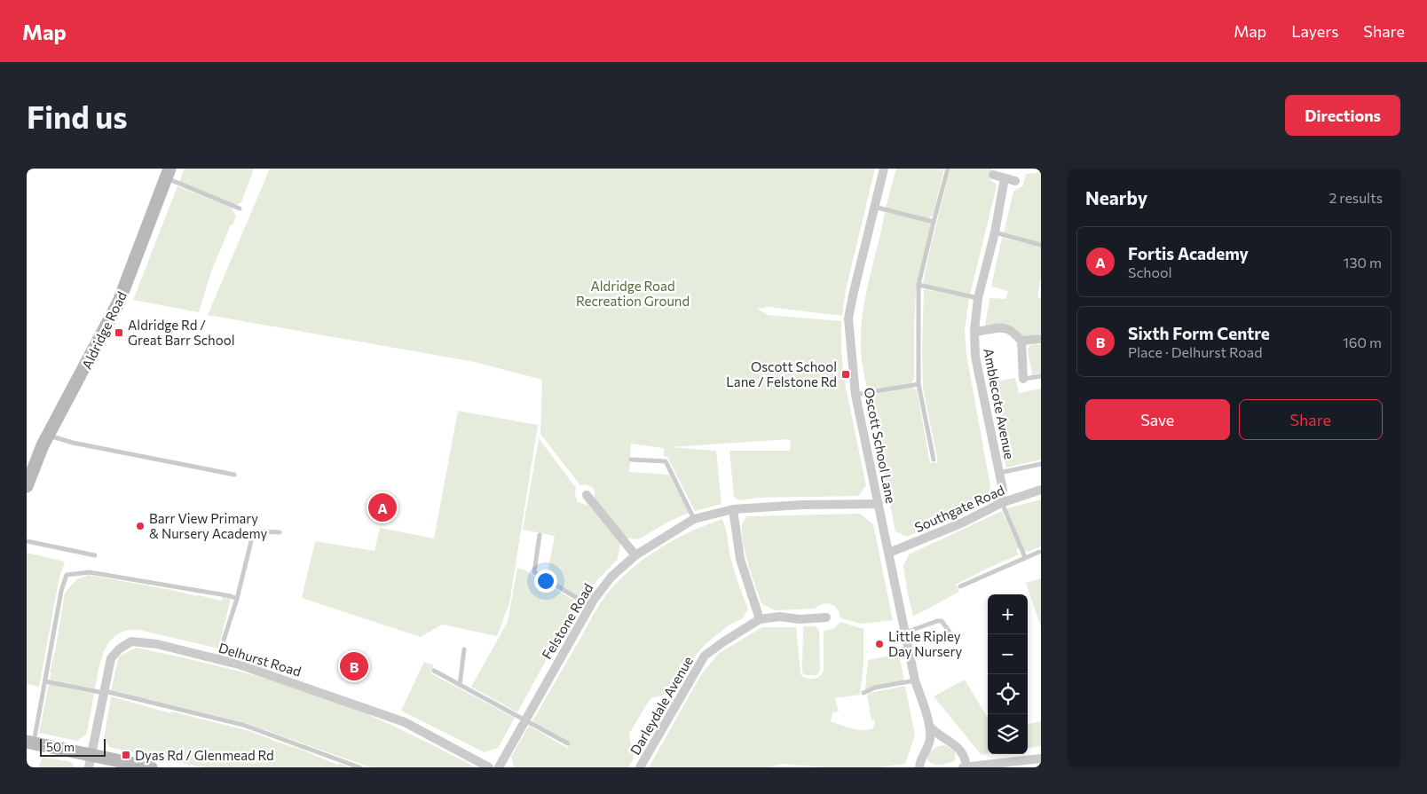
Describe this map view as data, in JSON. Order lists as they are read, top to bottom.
{
  "streets": {
    "street": [
      "Aldridge Road",
      "Amblecote Avenue",
      "Oscott School Lane",
      "Southgate Road",
      "Felstone Road",
      "Delhurst Road",
      "Darleydale Avenue"
    ]
  },
  "crossings": [
    ["Amblecote Avenue", "Southgate Road"],
    ["Oscott School Lane", "Southgate Road"],
    ["Oscott School Lane", "Felstone Road"]
  ],
  "parks": ["Aldridge Road Recreation Ground"],
  "places": {
    "transit": ["Aldridge Rd / Great Barr School", "Oscott School Lane / Felstone Rd", "Dyas Rd / Glenmead Rd"],
    "other": ["Barr View Primary & Nursery Academy", "Little Ripley Day Nursery"]
  },
  "scale_bar": "50 m",
  "page": {
    "header": "Map",
    "nav": ["Map", "Layers", "Share"],
    "buttons": [
      "Directions",
      ["Save", "Share"]
    ],
    "title": "Find us",
    "heading": ["Nearby", "2 results"],
    "list": [
      {
        "mark": "A",
        "name": "Fortis Academy",
        "note": "School",
        "value": "130 m"
      },
      {
        "mark": "B",
        "name": "Sixth Form Centre",
        "note": "Place · Delhurst Road",
        "value": "160 m"
      }
    ],
    "pins": ["A", "B"],
    "map_buttons": ["+", "−"],
    "scale": "50 m"
  }
}
